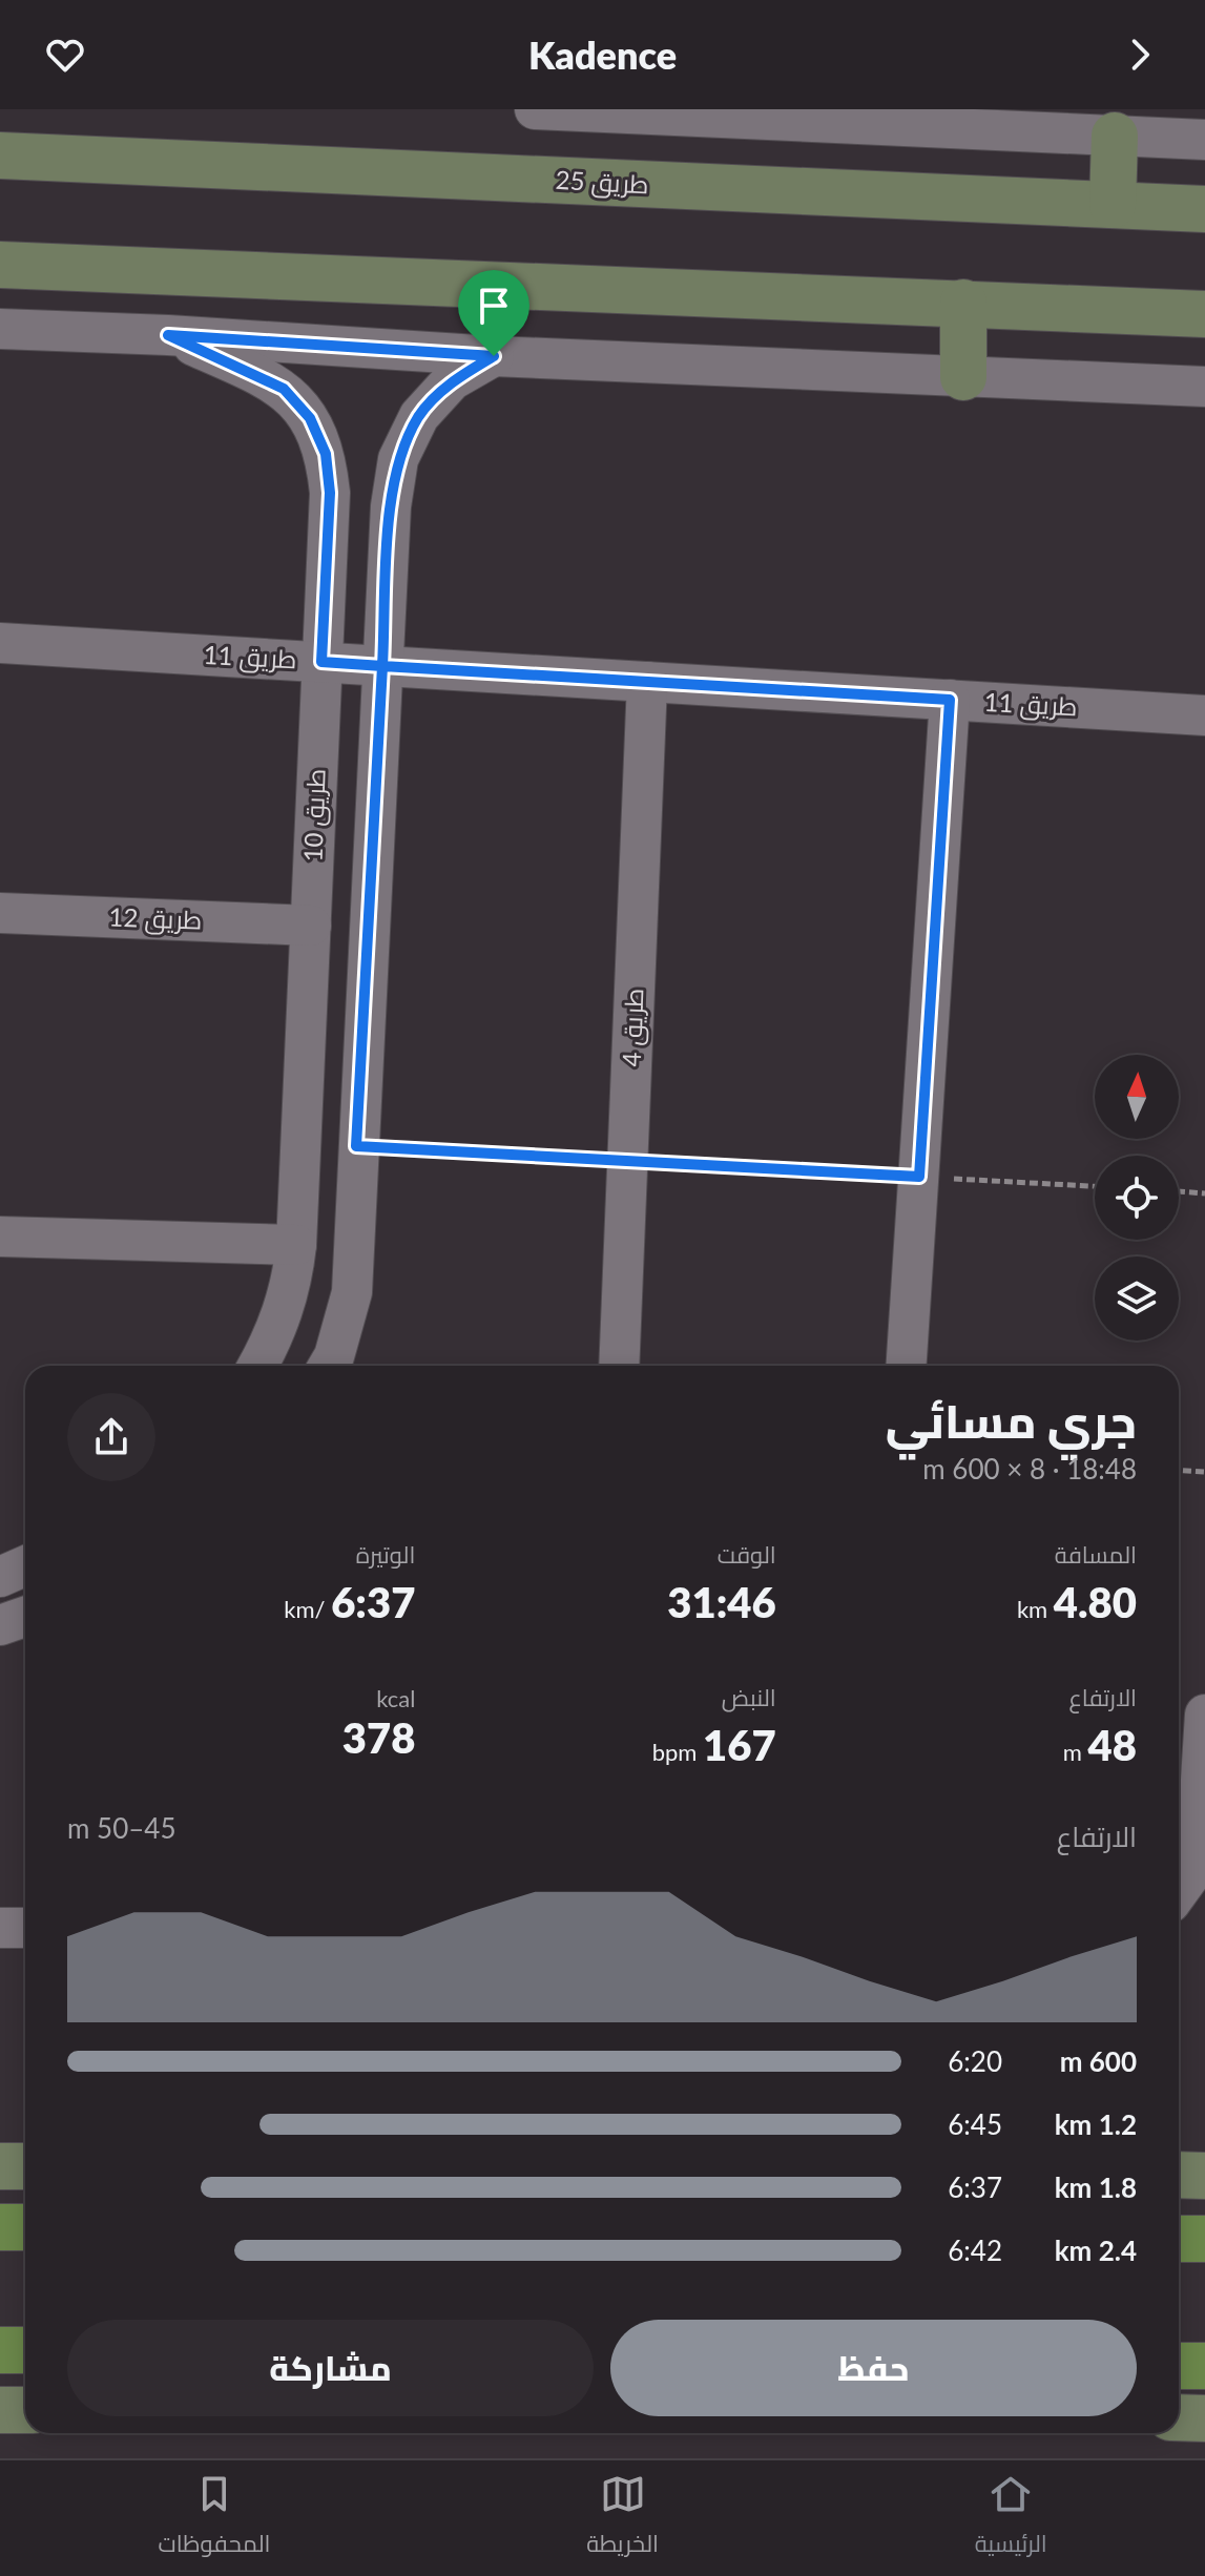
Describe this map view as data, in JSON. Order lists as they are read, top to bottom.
{
  "streets": {
    "street": [
      "طريق 25",
      "طريق 11",
      "طريق 10",
      "طريق 12",
      "طريق 4"
    ]
  },
  "crossings": [
    ["طريق 11", "طريق 10"],
    ["طريق 11", "طريق 4"],
    ["طريق 10", "طريق 12"]
  ],
  "north": "top",
  "page": {
    "header": "Kadence",
    "heading": ["جري مسائي", "18:48 · 8 × 600 m"],
    "stats": [
      ["المسافة", "4.80 km"],
      ["الوقت", "31:46"],
      ["الوتيرة", "6:37 /km"],
      ["الارتفاع", "48 m"],
      ["النبض", "167 bpm"],
      ["kcal", "378"]
    ],
    "chart": ["الارتفاع", "45–50 m"],
    "list": [
      {
        "name": "600 m",
        "note": "6:20"
      },
      {
        "name": "1.2 km",
        "note": "6:45"
      },
      {
        "name": "1.8 km",
        "note": "6:37"
      },
      {
        "name": "2.4 km",
        "note": "6:42"
      }
    ],
    "buttons": ["حفظ", "مشاركة"],
    "tabs": ["الرئيسية", "الخريطة", "المحفوظات"]
  }
}
